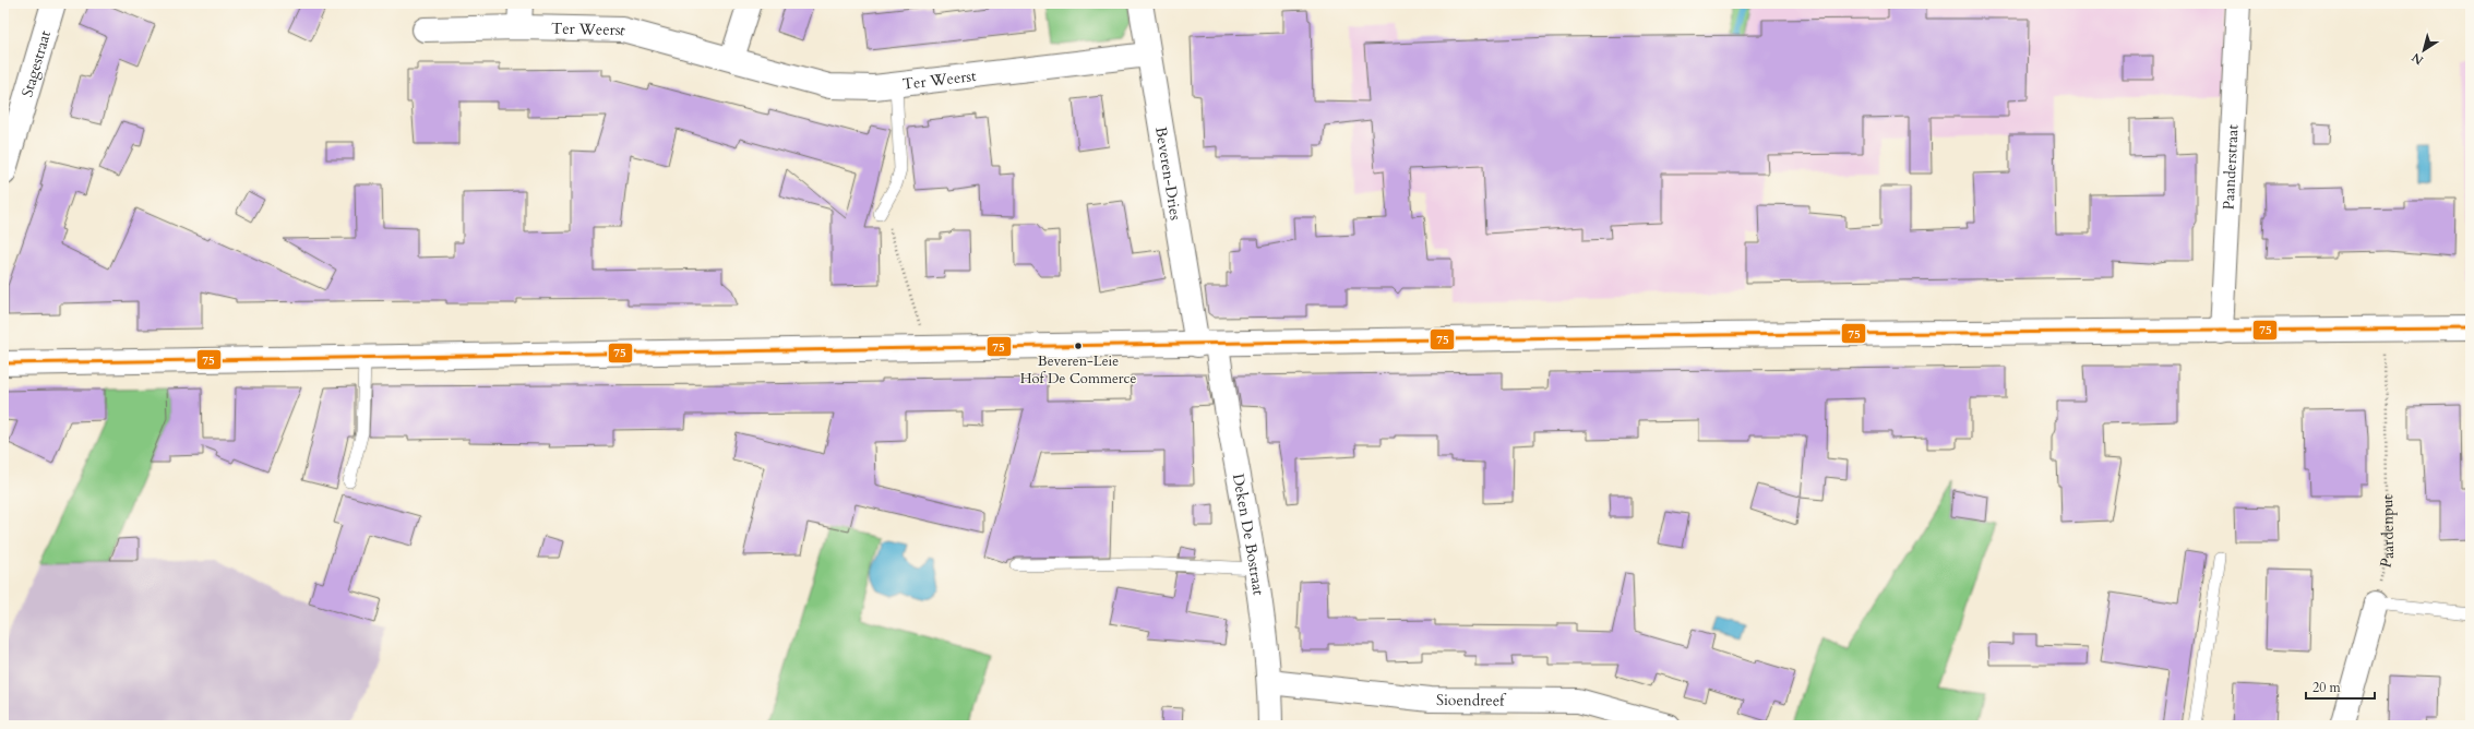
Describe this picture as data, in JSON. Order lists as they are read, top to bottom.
{
  "streets": {
    "street": [
      "Ter Weerst",
      "Stagestraat",
      "Paanderstraat",
      "Beveren-Dries",
      "Deken De Bostraat",
      "Sioendreef"
    ],
    "path": ["Paardenput"]
  },
  "crossings": [
    ["Ter Weerst", "Beveren-Dries"],
    ["Beveren-Dries", "Deken De Bostraat"],
    ["Deken De Bostraat", "Sioendreef"]
  ],
  "places": ["Beveren-Leie Hof De Commerce"],
  "lines": ["transit line 75"],
  "scale_bar": "20 m",
  "north": "bottom left"
}
